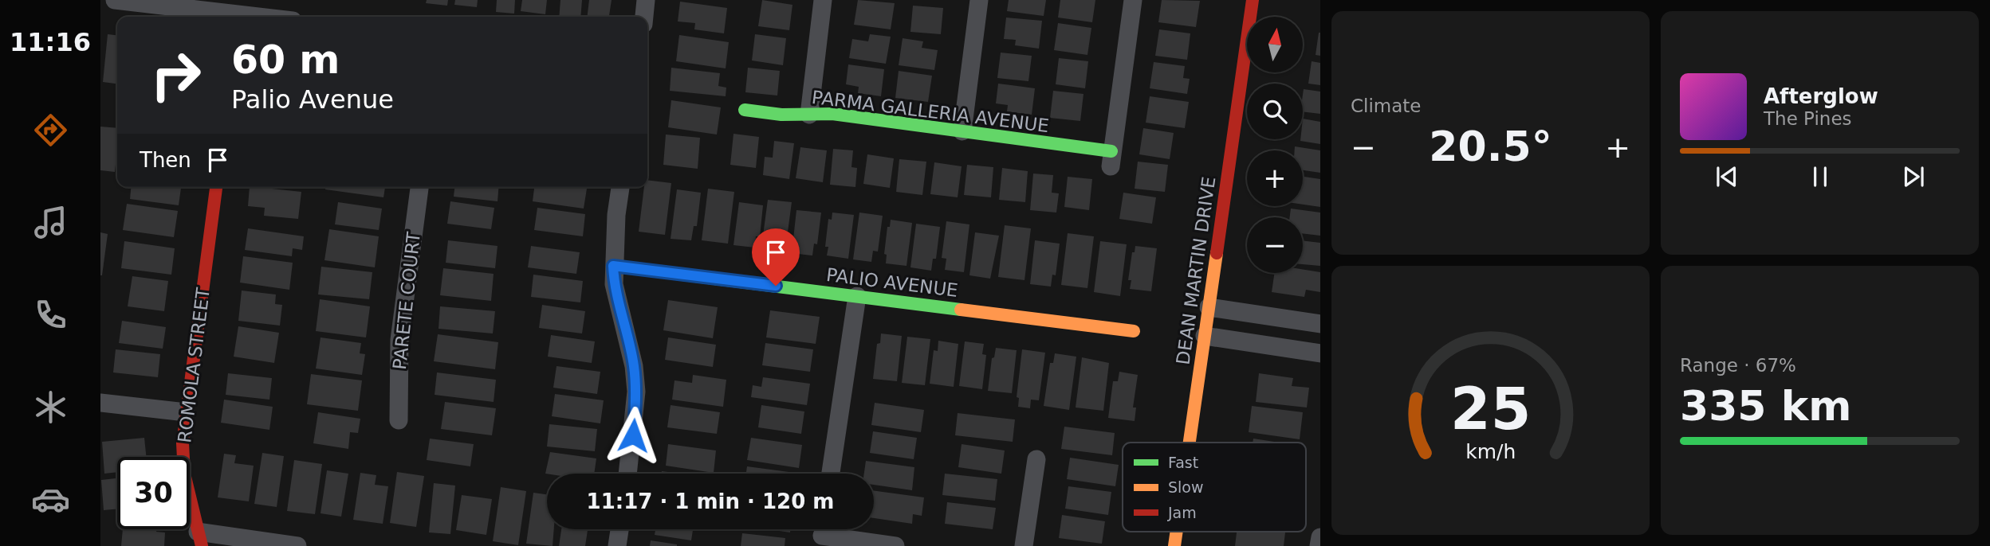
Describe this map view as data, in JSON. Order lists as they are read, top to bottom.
{
  "streets": {
    "street": [
      "PARMA GALLERIA AVENUE",
      "DEAN MARTIN DRIVE",
      "PALIO AVENUE",
      "PARETE COURT",
      "ROMOLA STREET"
    ]
  },
  "legend": ["Fast", "Slow", "Jam"],
  "north": "top",
  "page": {
    "tabs": "11:16",
    "tile": [
      "Climate",
      ["Range · 67%", "335 km"]
    ],
    "map_buttons": ["+", "−"],
    "turn": ["60 m", "Palio Avenue"],
    "song": ["Afterglow", "The Pines"],
    "heat": ["−", "20.5°", "+"],
    "then": "Then",
    "limit": "30",
    "trip": "11:17 · 1 min · 120 m",
    "gauge": ["25", "km/h"]
  }
}
